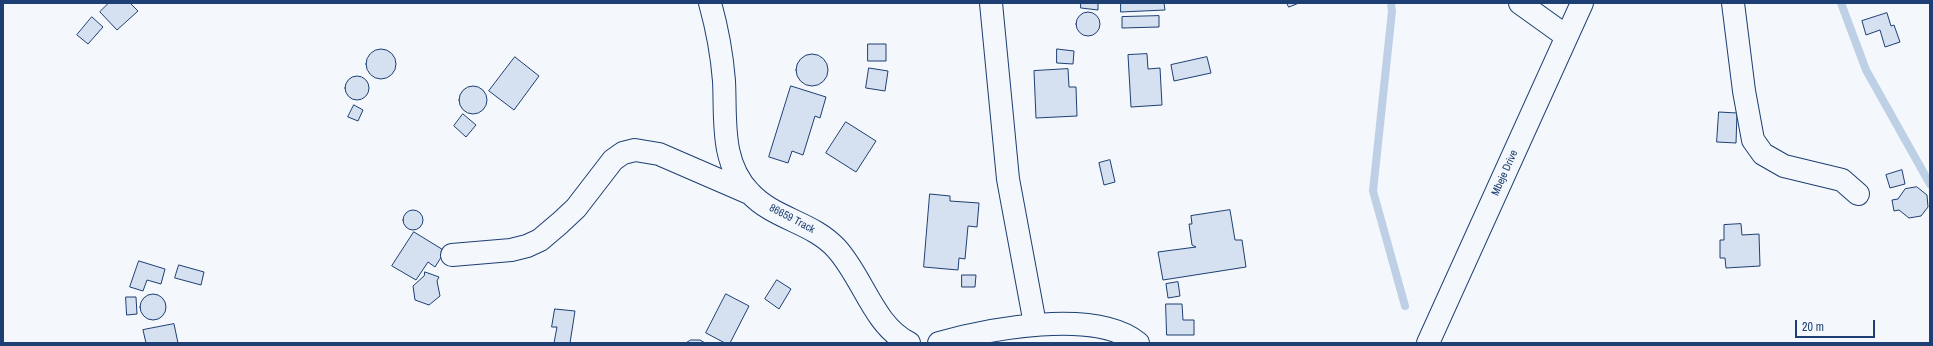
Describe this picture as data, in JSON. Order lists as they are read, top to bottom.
{
  "streets": {
    "street": ["Mbeje Drive", "86659 Track"]
  },
  "scale_bar": "20 m"
}
